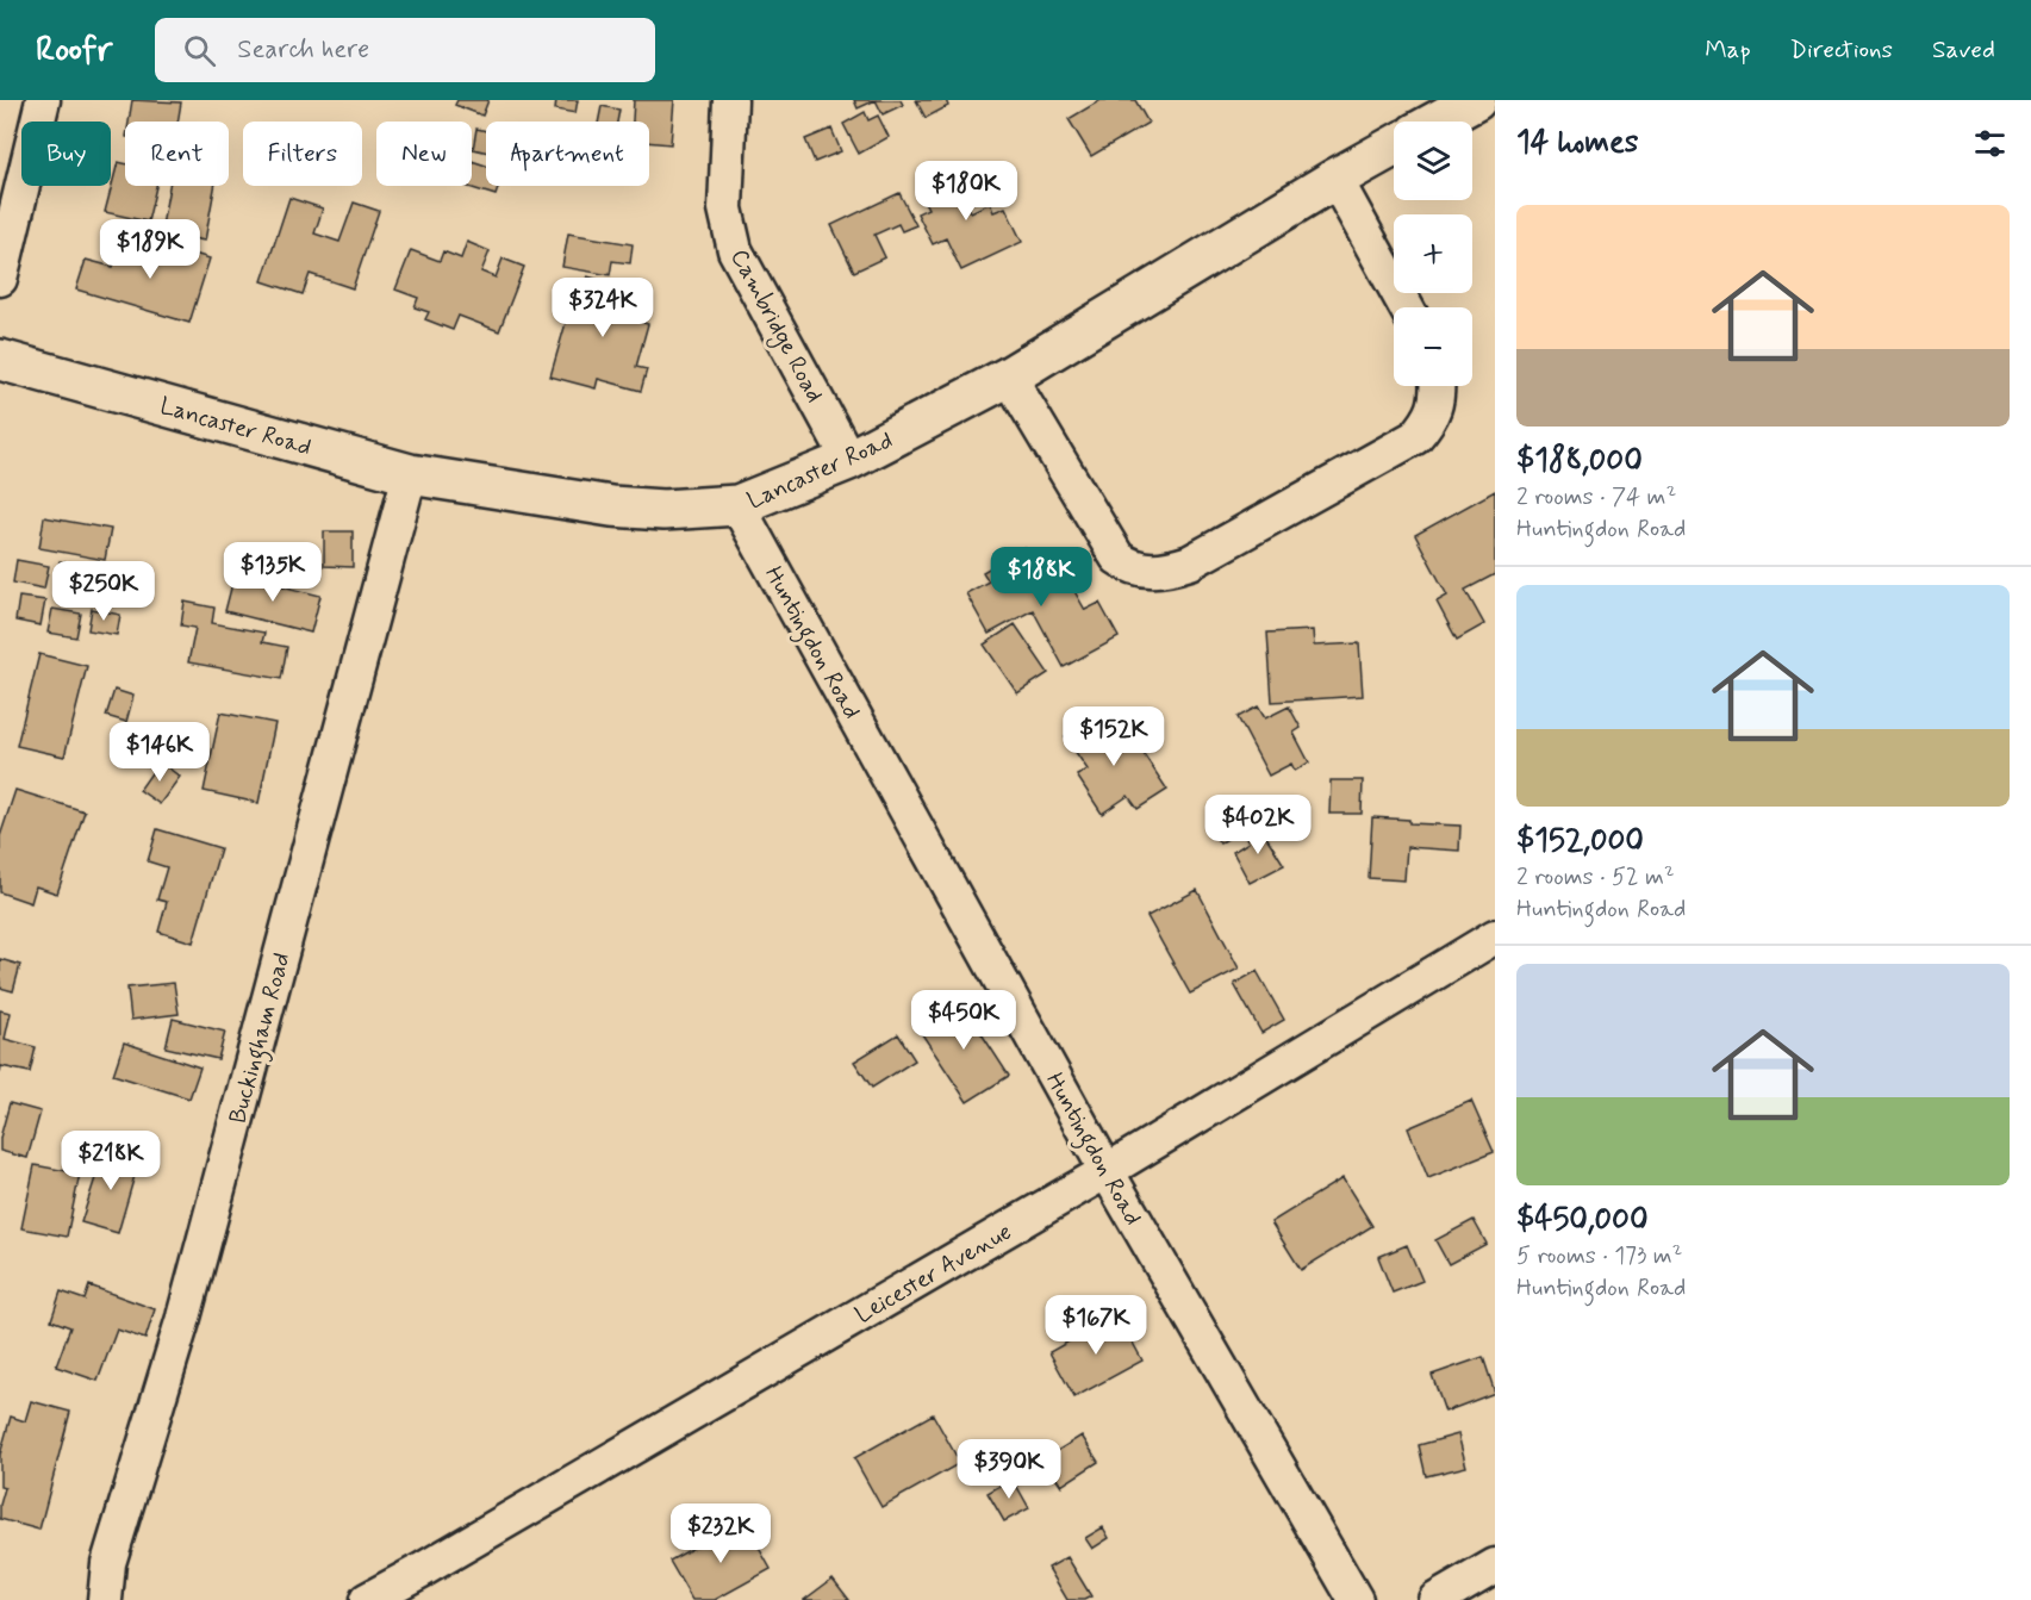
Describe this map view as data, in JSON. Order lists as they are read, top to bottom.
{
  "streets": {
    "street": [
      "Cambridge Road",
      "Lancaster Road",
      "Huntingdon Road",
      "Buckingham Road",
      "Leicester Avenue"
    ]
  },
  "crossings": [
    ["Cambridge Road", "Lancaster Road"],
    ["Lancaster Road", "Huntingdon Road"],
    ["Lancaster Road", "Buckingham Road"],
    ["Huntingdon Road", "Leicester Avenue"]
  ],
  "page": {
    "header": "Roofr",
    "search": "Search here",
    "nav": ["Map", "Directions", "Saved"],
    "heading": "14 homes",
    "map_buttons": ["+", "−"],
    "chip": [
      "Buy",
      "Rent",
      "Filters",
      "New",
      "Apartment"
    ],
    "price": [
      "$180K",
      "$189K",
      "$324K",
      "$135K",
      "$188K",
      "$250K",
      "$152K",
      "$146K",
      "$402K",
      "$450K",
      "$218K",
      "$167K",
      "$390K",
      "$232K"
    ],
    "list": [
      {
        "name": "$188,000",
        "note": "2 rooms · 74 m² · Huntingdon Road"
      },
      {
        "name": "$152,000",
        "note": "2 rooms · 52 m² · Huntingdon Road"
      },
      {
        "name": "$450,000",
        "note": "5 rooms · 173 m² · Huntingdon Road"
      }
    ]
  }
}
